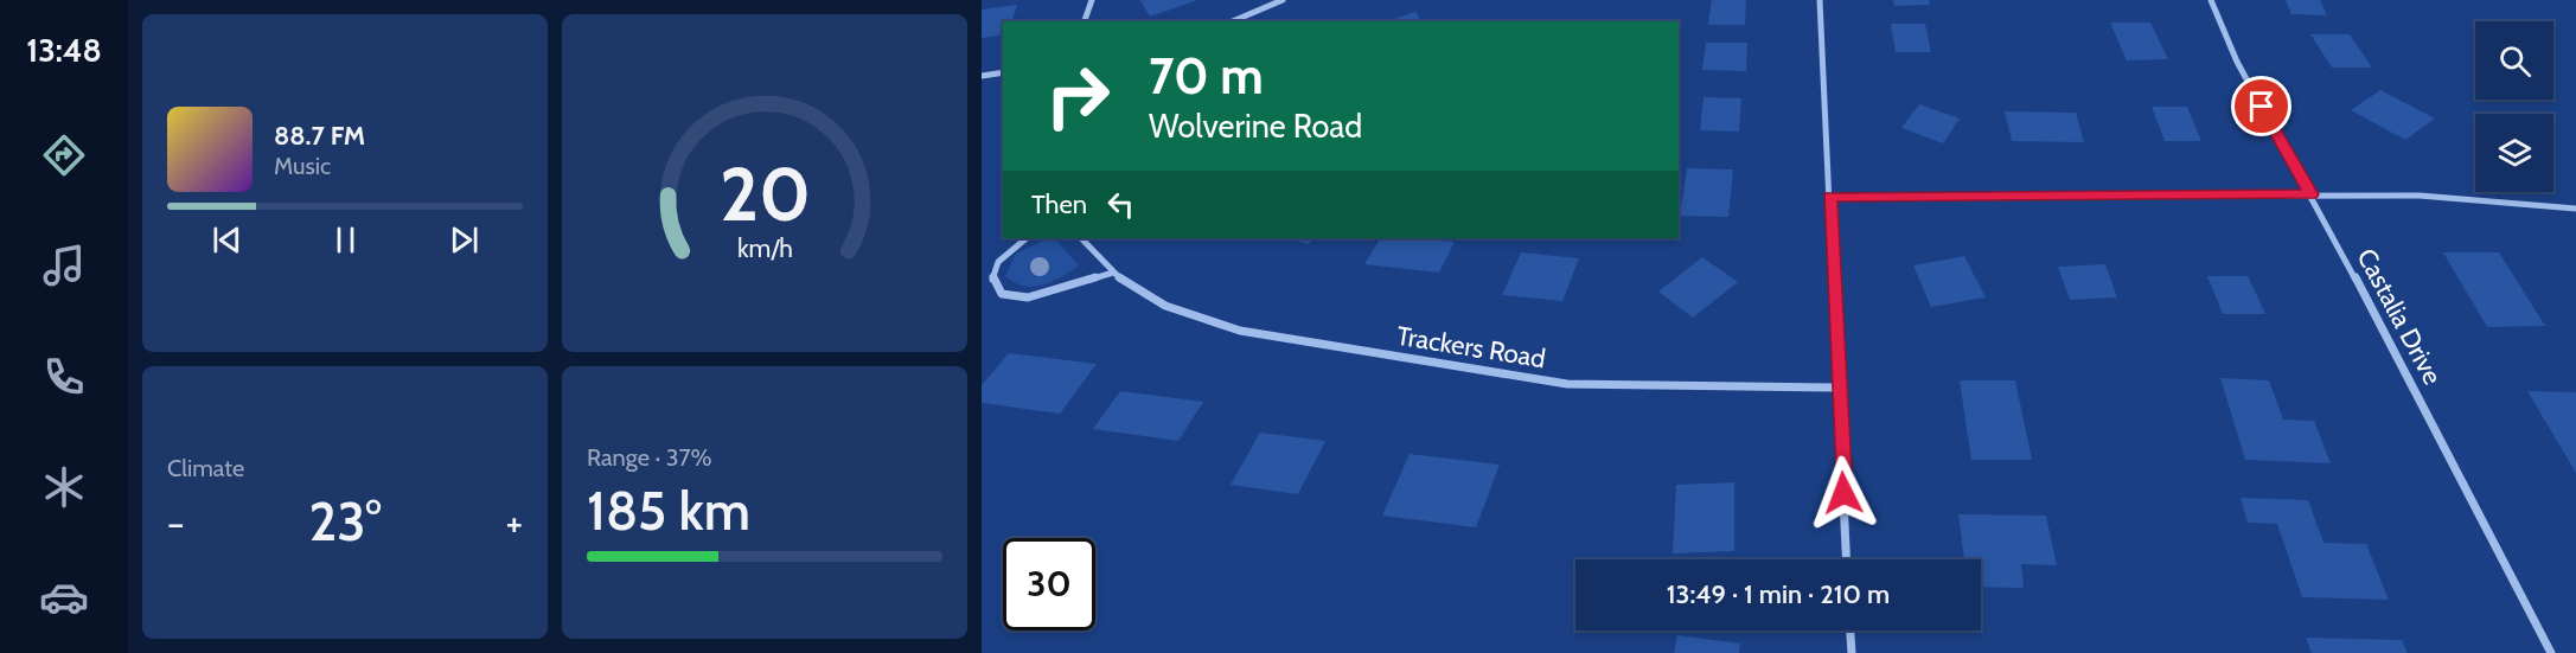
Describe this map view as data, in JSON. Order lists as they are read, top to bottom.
{
  "streets": {
    "street": ["Castalia Drive", "Trackers Road"]
  },
  "page": {
    "tabs": "13:48",
    "turn": ["70 m", "Wolverine Road"],
    "song": ["88.7 FM", "Music"],
    "then": "Then",
    "tile": [
      "Climate",
      ["Range · 37%", "185 km"]
    ],
    "heat": ["−", "23°", "+"],
    "limit": "30",
    "trip": "13:49 · 1 min · 210 m",
    "gauge": ["20", "km/h"]
  }
}
